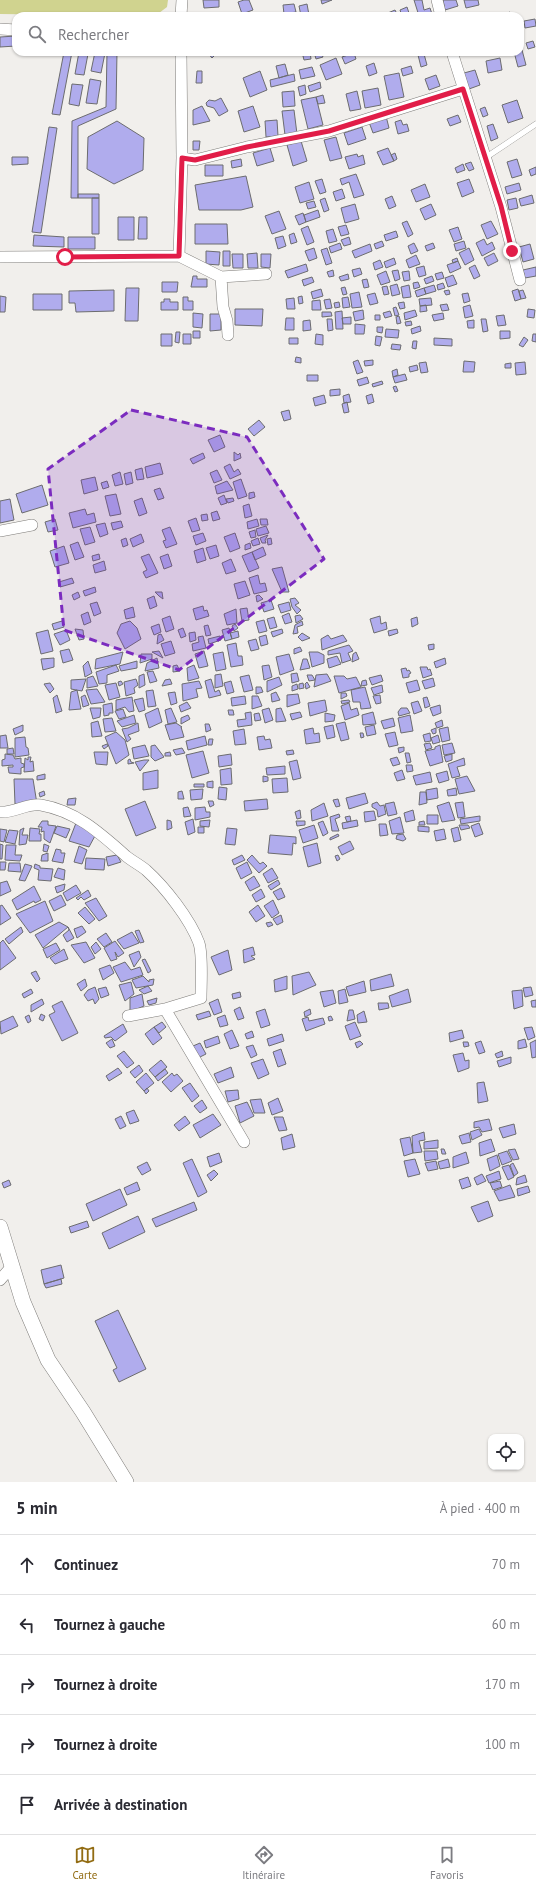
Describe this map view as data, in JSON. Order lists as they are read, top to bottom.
{
  "page": {
    "search": "Rechercher",
    "heading": ["5 min", "À pied · 400 m"],
    "list": [
      ["Continuez", "70 m"],
      ["Tournez à gauche", "60 m"],
      ["Tournez à droite", "170 m"],
      ["Tournez à droite", "100 m"],
      "Arrivée à destination"
    ],
    "nav": ["Carte", "Itinéraire", "Favoris"]
  }
}
